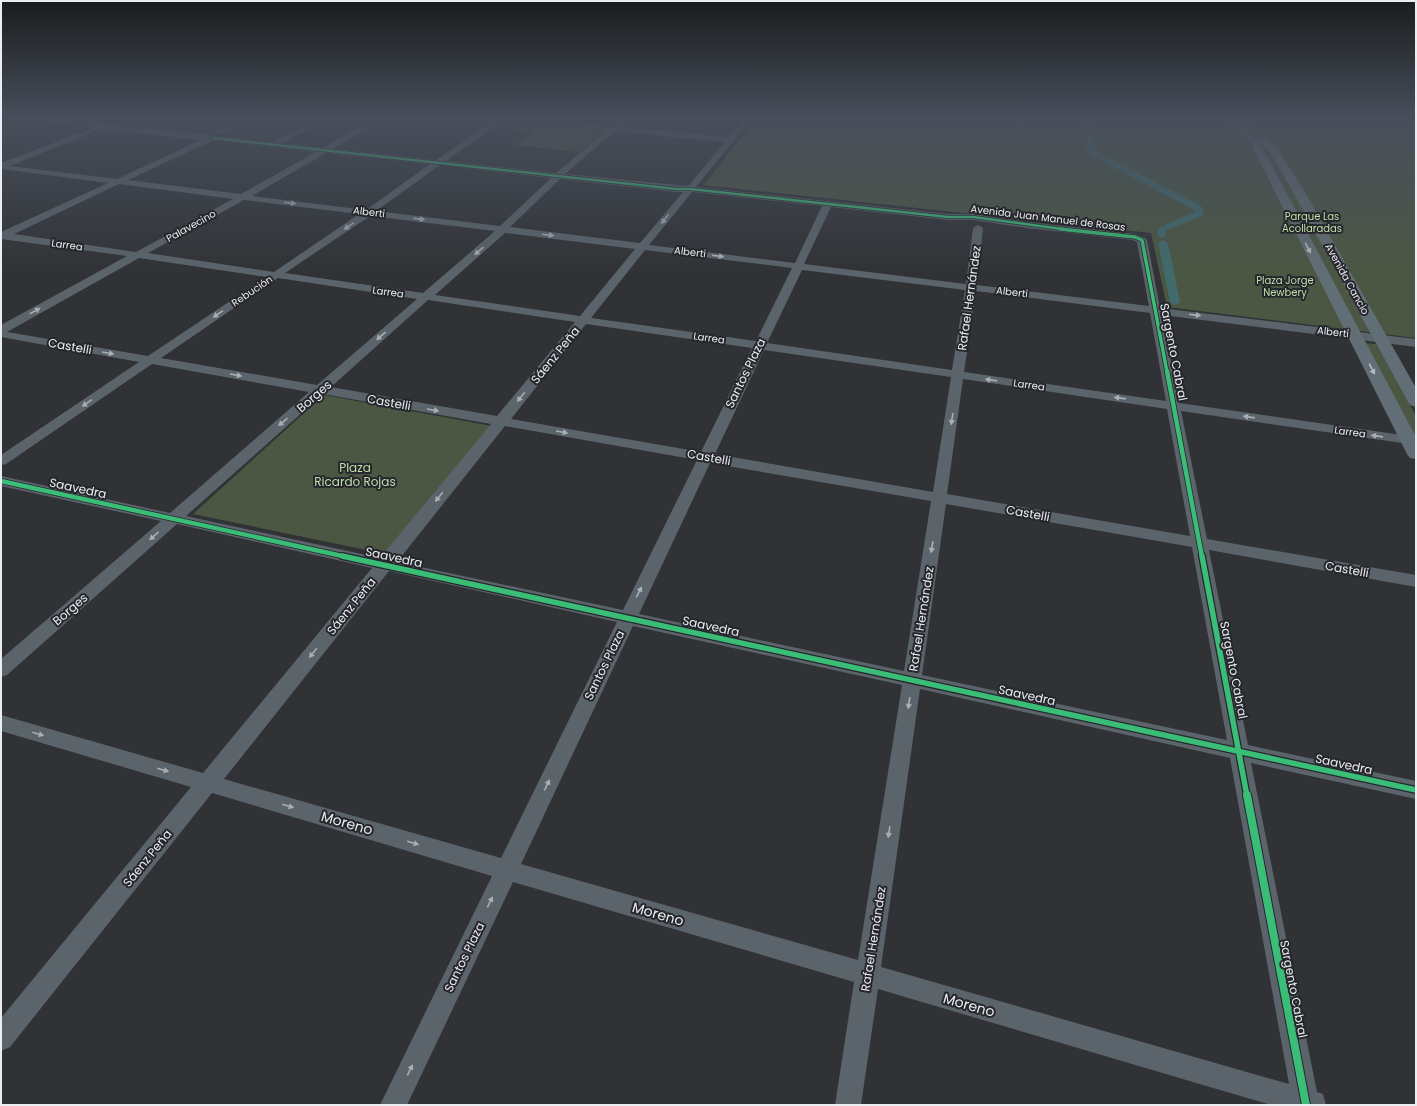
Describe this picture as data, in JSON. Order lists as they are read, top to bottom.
{
  "streets": {
    "main road": ["Avenida Cancio"],
    "street": [
      "Alberti",
      "Avenida Juan Manuel de Rosas",
      "Palavecino",
      "Larrea",
      "Rebución",
      "Rafael Hernández",
      "Castelli",
      "Sargento Cabral",
      "Sáenz Peña",
      "Santos Plaza",
      "Borges",
      "Saavedra",
      "Moreno"
    ]
  },
  "crossings": [
    ["Alberti", "Palavecino"],
    ["Alberti", "Avenida Cancio"],
    ["Alberti", "Rebución"],
    ["Alberti", "Rafael Hernández"],
    ["Alberti", "Sargento Cabral"],
    ["Alberti", "Sáenz Peña"],
    ["Alberti", "Santos Plaza"],
    ["Alberti", "Borges"],
    ["Avenida Juan Manuel de Rosas", "Sargento Cabral"],
    ["Avenida Juan Manuel de Rosas", "Sáenz Peña"],
    ["Avenida Juan Manuel de Rosas", "Santos Plaza"],
    ["Avenida Juan Manuel de Rosas", "Borges"],
    ["Palavecino", "Larrea"],
    ["Larrea", "Avenida Cancio"],
    ["Larrea", "Rebución"],
    ["Larrea", "Rafael Hernández"],
    ["Larrea", "Sargento Cabral"],
    ["Larrea", "Sáenz Peña"],
    ["Larrea", "Santos Plaza"],
    ["Larrea", "Borges"],
    ["Rebución", "Castelli"],
    ["Rafael Hernández", "Castelli"],
    ["Rafael Hernández", "Saavedra"],
    ["Rafael Hernández", "Moreno"],
    ["Castelli", "Sargento Cabral"],
    ["Castelli", "Sáenz Peña"],
    ["Castelli", "Santos Plaza"],
    ["Castelli", "Borges"],
    ["Sargento Cabral", "Saavedra"],
    ["Sargento Cabral", "Moreno"],
    ["Sáenz Peña", "Saavedra"],
    ["Sáenz Peña", "Moreno"],
    ["Santos Plaza", "Saavedra"],
    ["Santos Plaza", "Moreno"],
    ["Borges", "Saavedra"]
  ],
  "one_way": [
    "Alberti",
    "Rebución",
    "Rafael Hernández",
    "Castelli",
    "Sáenz Peña",
    "Santos Plaza",
    "Borges",
    "Moreno"
  ],
  "parks": ["Parque Las Acollaradas", "Plaza Jorge Newbery", "Plaza Ricardo Rojas"]
}
